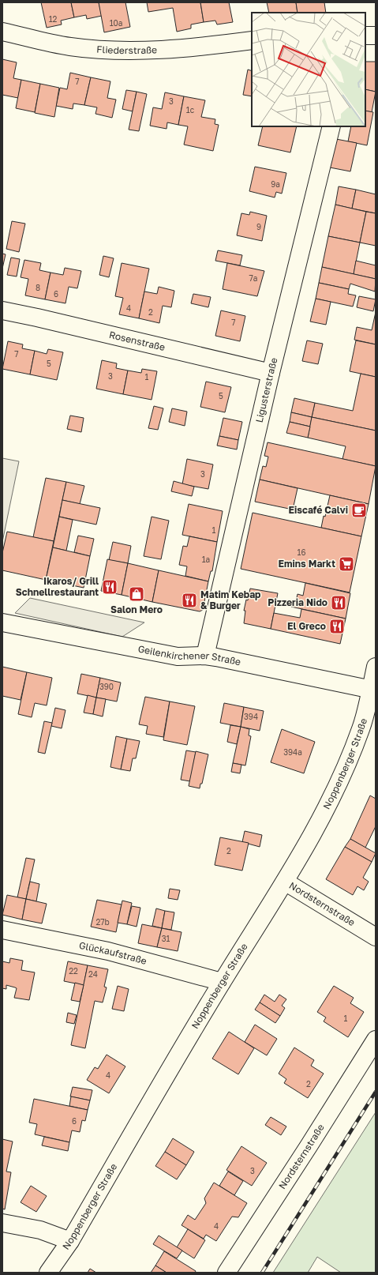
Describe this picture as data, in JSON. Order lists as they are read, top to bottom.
{
  "streets": {
    "street": [
      "Fliederstraße",
      "Rosenstraße",
      "Ligusterstraße",
      "Geilenkirchener Straße",
      "Noppenberger Straße",
      "Nordsternstraße",
      "Glückaufstraße"
    ]
  },
  "crossings": [
    ["Rosenstraße", "Ligusterstraße"],
    ["Ligusterstraße", "Geilenkirchener Straße"],
    ["Geilenkirchener Straße", "Noppenberger Straße"],
    ["Noppenberger Straße", "Nordsternstraße"],
    ["Noppenberger Straße", "Glückaufstraße"]
  ],
  "places": {
    "cafe": ["Eiscafé Calvi"],
    "supermarket": ["Emins Markt"],
    "restaurant": [
      "Ikaros/ Grill Schnellrestaurant",
      "Matim Kebap & Burger",
      "Pizzeria Nido",
      "El Greco"
    ],
    "shop": ["Salon Mero"]
  },
  "house_numbers": [
    "12",
    "10a",
    "7",
    "3",
    "1c",
    "9a",
    "9",
    "7a",
    "8",
    "6",
    "4",
    "2",
    "7",
    "7",
    "5",
    "3",
    "1",
    "5",
    "3",
    "1",
    "16",
    "1a",
    "390",
    "394",
    "394a",
    "2",
    "27b",
    "31",
    "22",
    "24",
    "1",
    "4",
    "2",
    "6",
    "3",
    "4"
  ]
}
